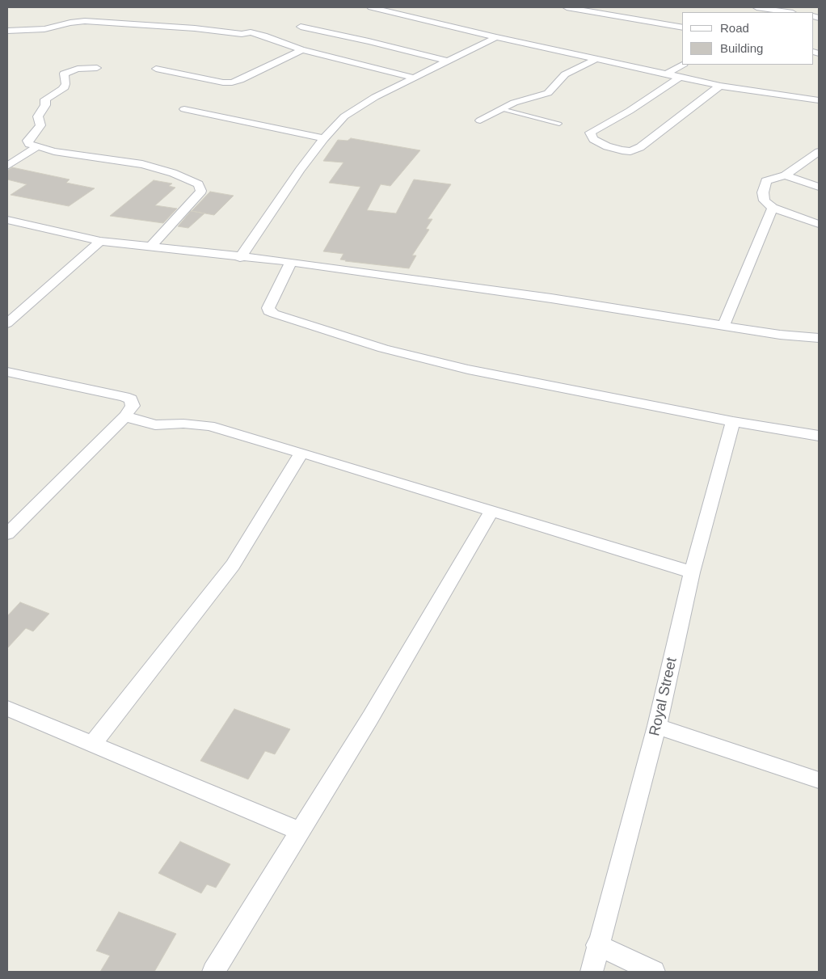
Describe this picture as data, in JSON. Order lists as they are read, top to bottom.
{
  "streets": {
    "street": ["Royal Street"]
  },
  "legend": ["Road", "Building"]
}
